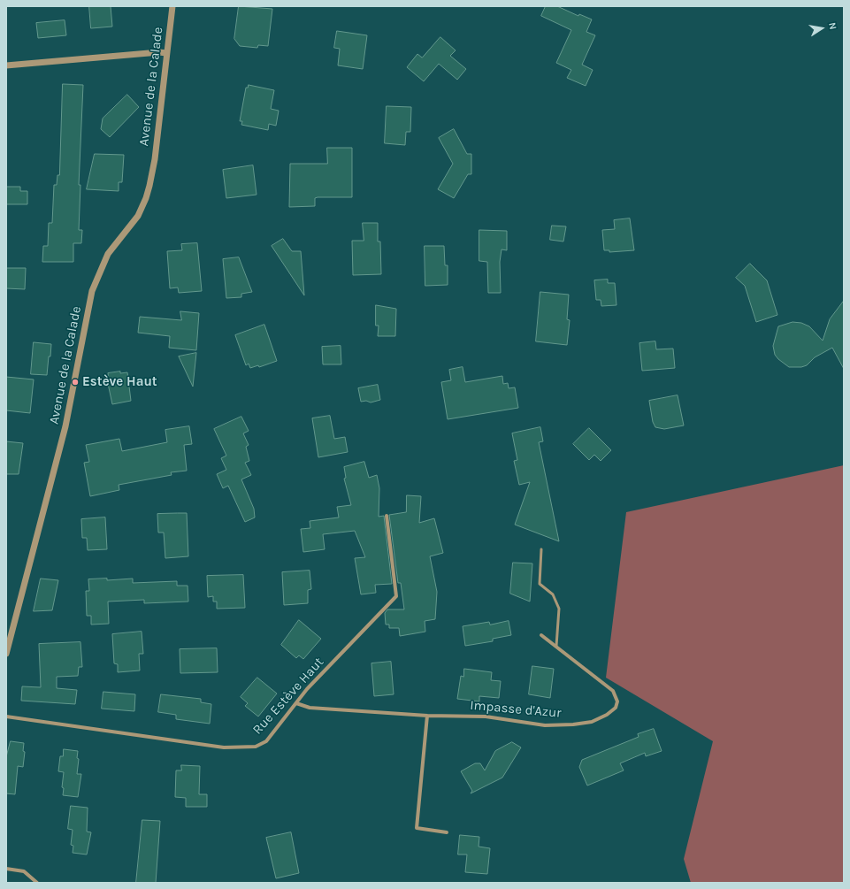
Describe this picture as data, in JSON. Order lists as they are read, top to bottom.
{
  "streets": {
    "street": ["Avenue de la Calade", "Rue Estève Haut", "Impasse d'Azur"]
  },
  "crossings": [
    ["Rue Estève Haut", "Impasse d'Azur"]
  ],
  "places": ["Estève Haut"],
  "north": "right"
}
